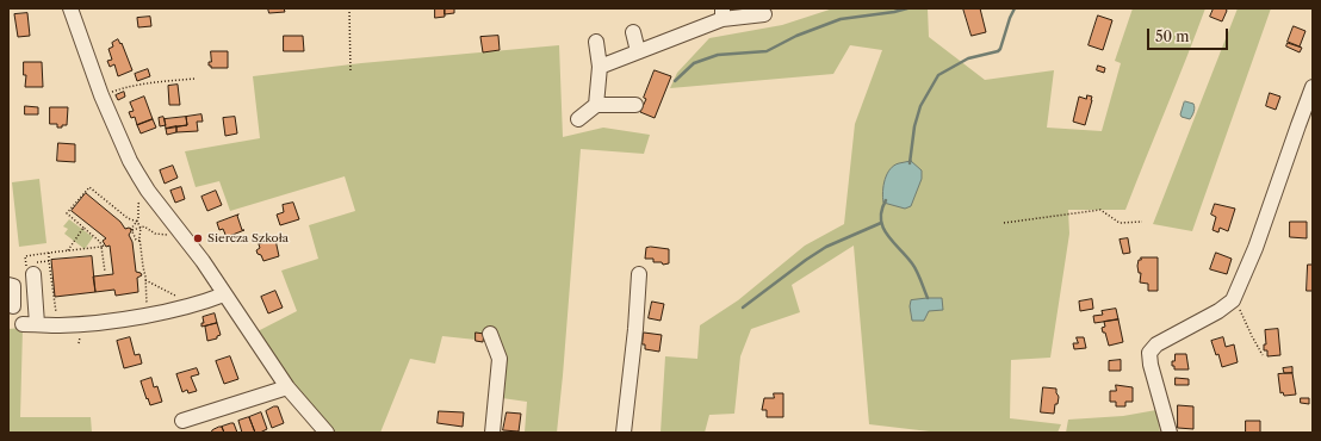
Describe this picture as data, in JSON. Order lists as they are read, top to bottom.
{
  "places": ["Siercza Szkoła"],
  "scale_bar": "50 m"
}
